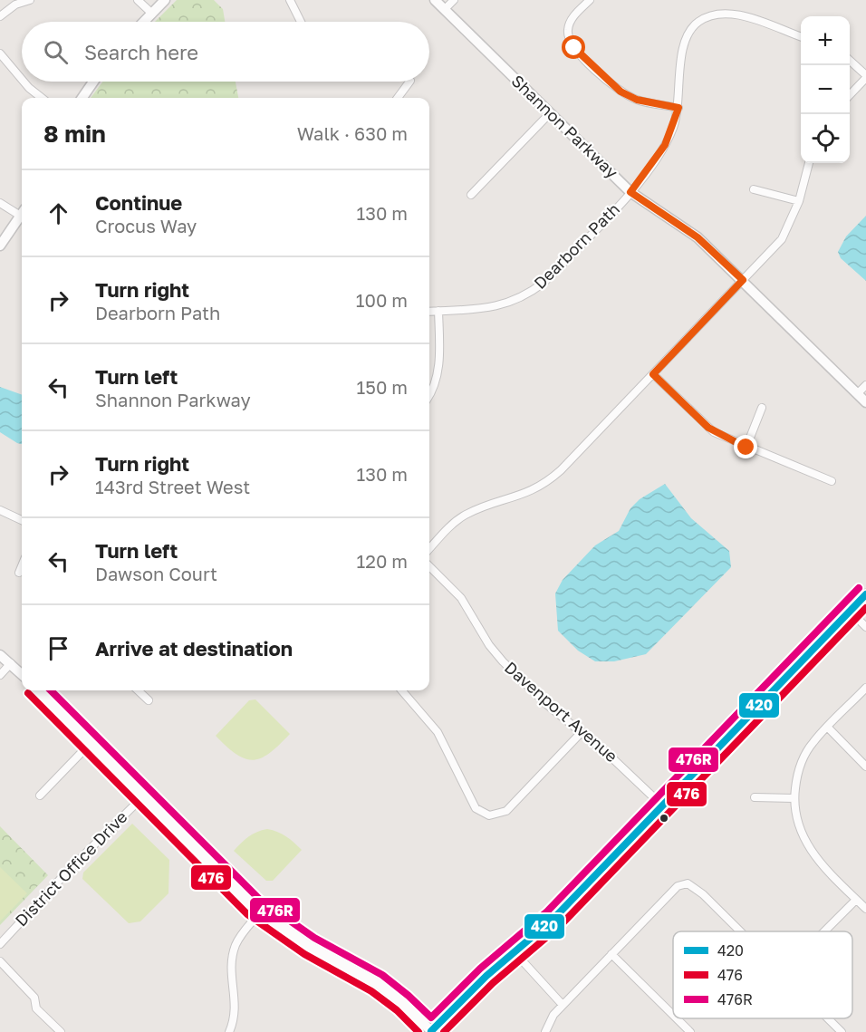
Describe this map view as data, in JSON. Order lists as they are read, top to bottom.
{
  "streets": {
    "street": [
      "Shannon Parkway",
      "Dearborn Path",
      "Davenport Avenue",
      "District Office Drive"
    ]
  },
  "crossings": [
    ["Shannon Parkway", "Dearborn Path"]
  ],
  "lines": ["transit line 476R", "transit line 420", "transit line 476"],
  "legend": ["420", "476", "476R"],
  "page": {
    "map_buttons": ["+", "−"],
    "search": "Search here",
    "heading": ["8 min", "Walk · 630 m"],
    "list": [
      ["Continue", "Crocus Way", "130 m"],
      ["Turn right", "Dearborn Path", "100 m"],
      ["Turn left", "Shannon Parkway", "150 m"],
      ["Turn right", "143rd Street West", "130 m"],
      ["Turn left", "Dawson Court", "120 m"],
      "Arrive at destination"
    ]
  }
}
